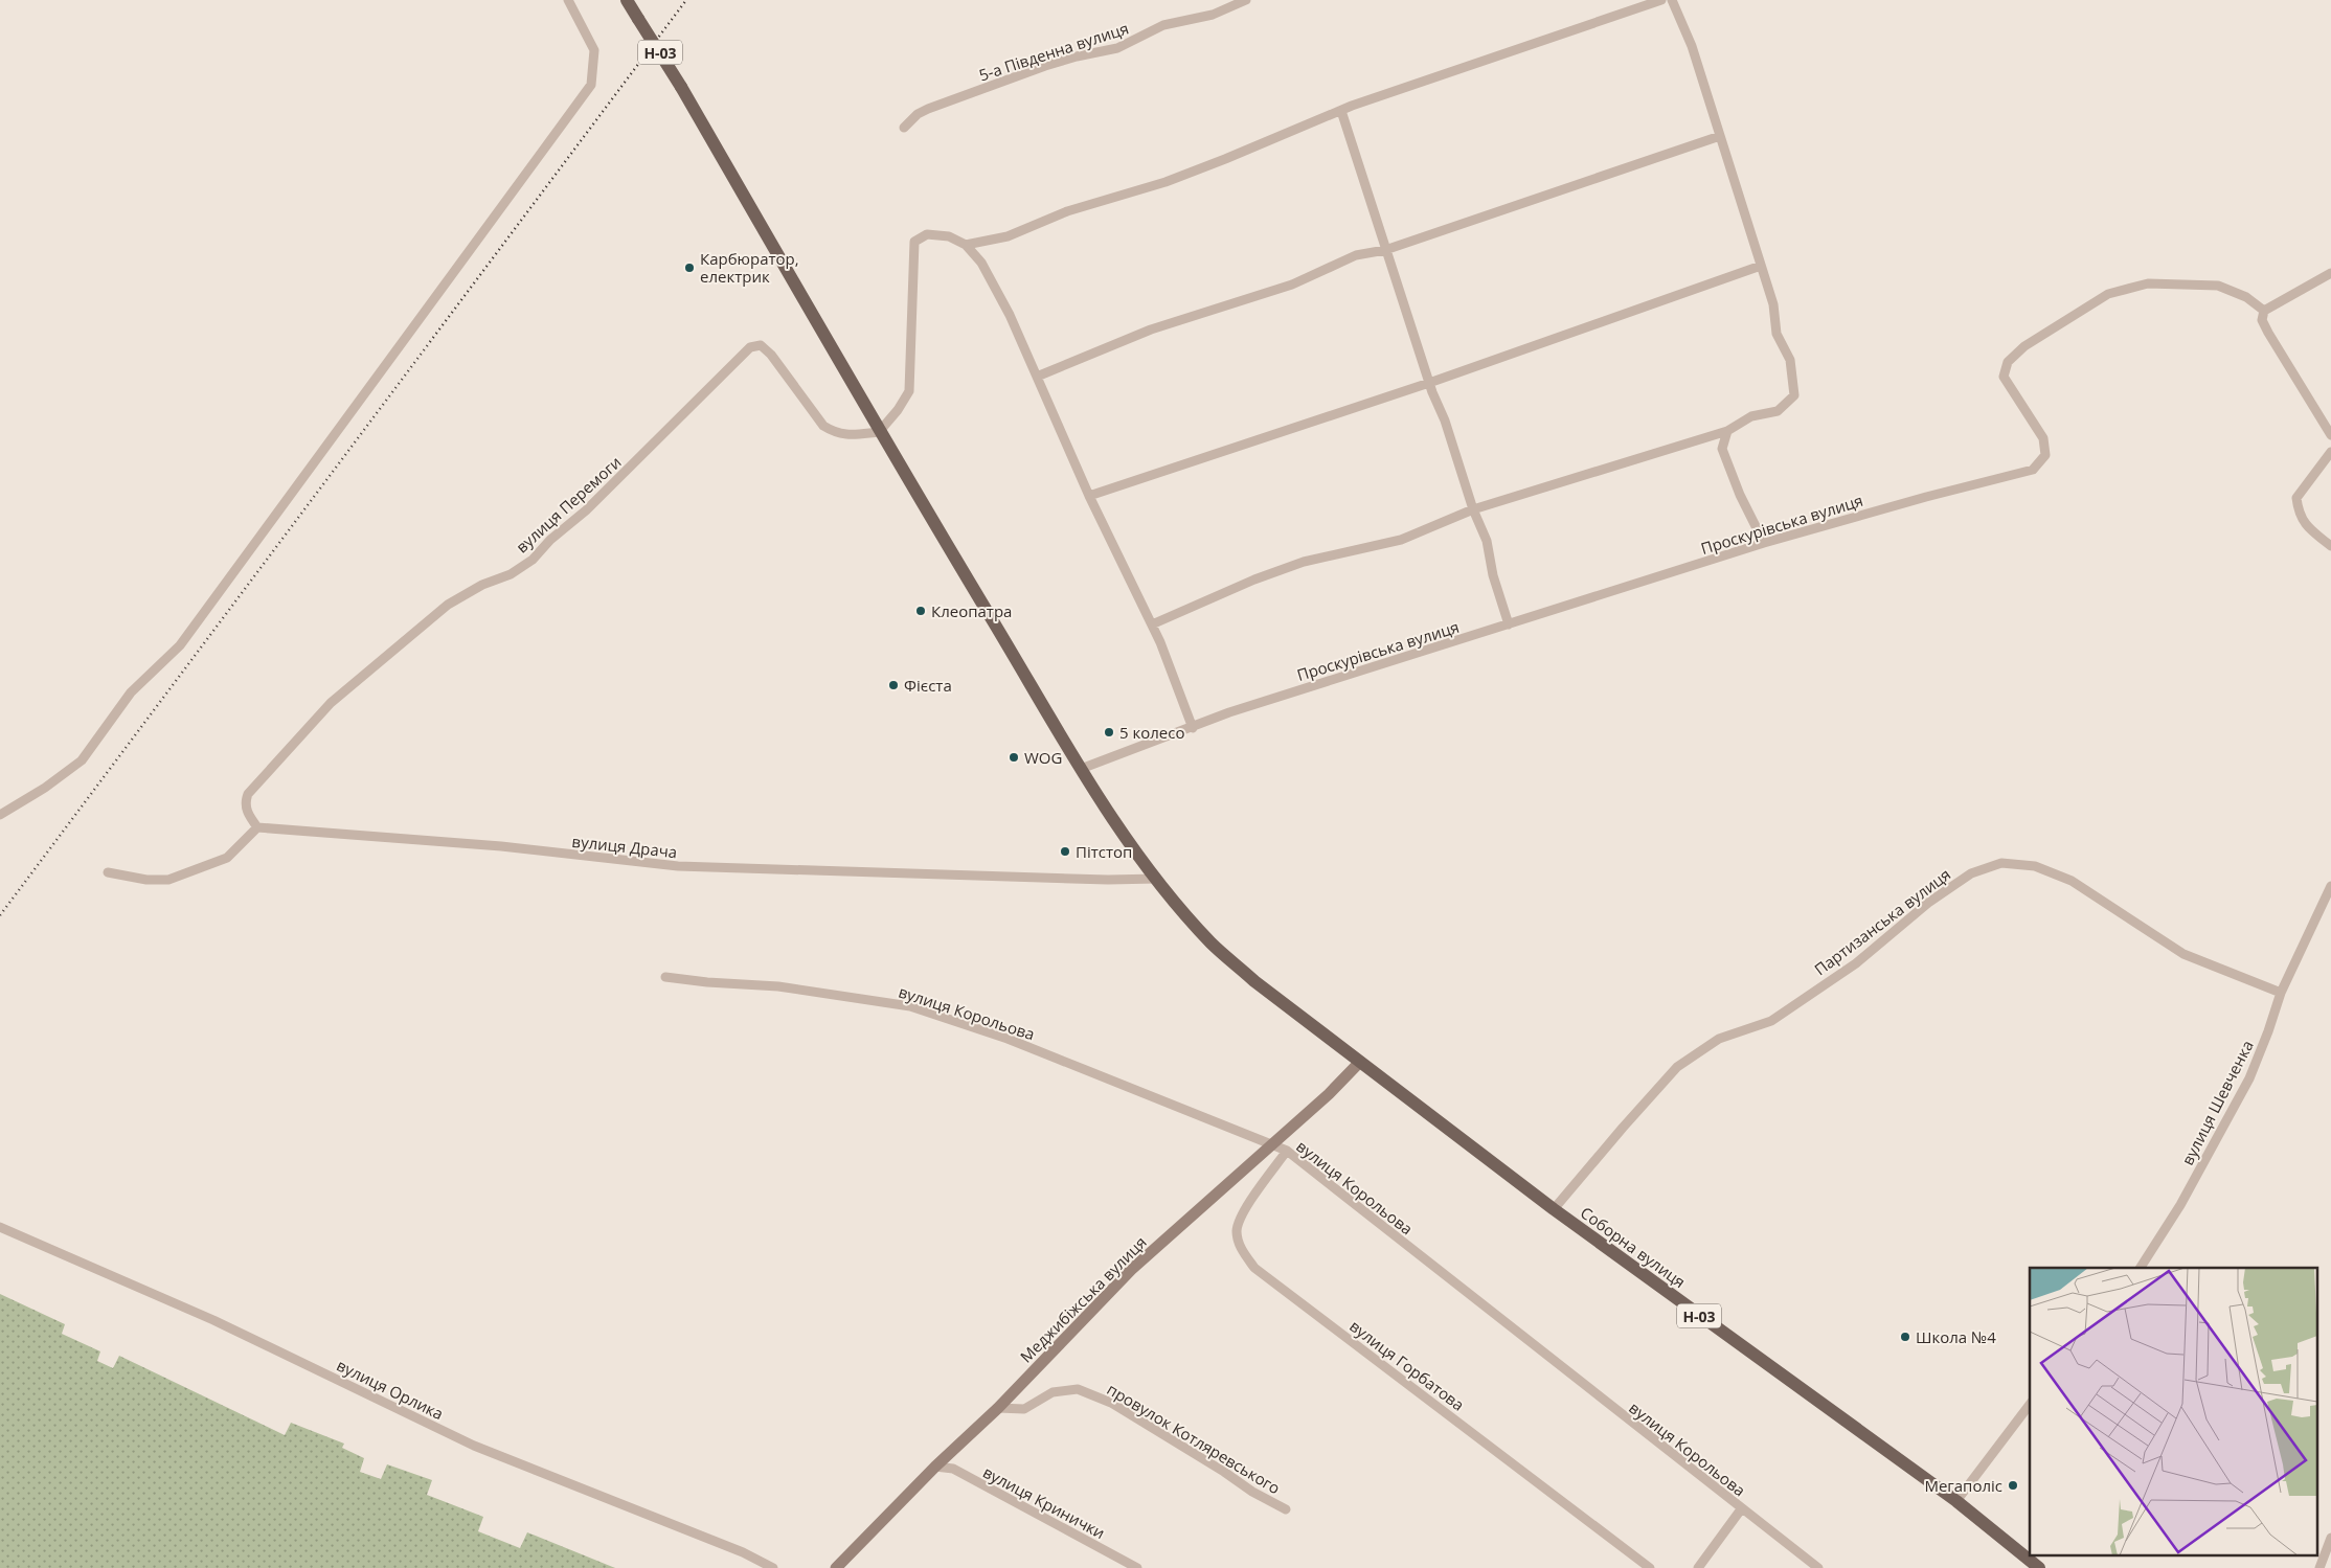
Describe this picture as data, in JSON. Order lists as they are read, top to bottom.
{
  "streets": {
    "main road": ["Н-03", "Соборна вулиця", "Меджибіжська вулиця"],
    "street": [
      "5-а Південна вулиця",
      "вулиця Перемоги",
      "Проскурівська вулиця",
      "вулиця Драча",
      "Партизанська вулиця",
      "вулиця Корольова",
      "вулиця Шевченка",
      "вулиця Горбатова",
      "вулиця Орлика",
      "провулок Котляревського",
      "вулиця Кринички"
    ]
  },
  "crossings": [
    ["Н-03", "вулиця Перемоги"],
    ["Н-03", "Проскурівська вулиця"],
    ["Н-03", "вулиця Драча"],
    ["Н-03", "Соборна вулиця"],
    ["Н-03", "Меджибіжська вулиця"],
    ["вулиця Перемоги", "вулиця Драча"],
    ["Партизанська вулиця", "вулиця Шевченка"],
    ["Партизанська вулиця", "Соборна вулиця"],
    ["вулиця Корольова", "Меджибіжська вулиця"],
    ["вулиця Корольова", "вулиця Горбатова"],
    ["Соборна вулиця", "Меджибіжська вулиця"],
    ["Меджибіжська вулиця", "провулок Котляревського"],
    ["Меджибіжська вулиця", "вулиця Кринички"]
  ],
  "places": [
    "Карбюратор, електрик",
    "Клеопатра",
    "Фієста",
    "5 колесо",
    "WOG",
    "Пітстоп",
    "Школа №4",
    "Мегаполіс"
  ]
}
